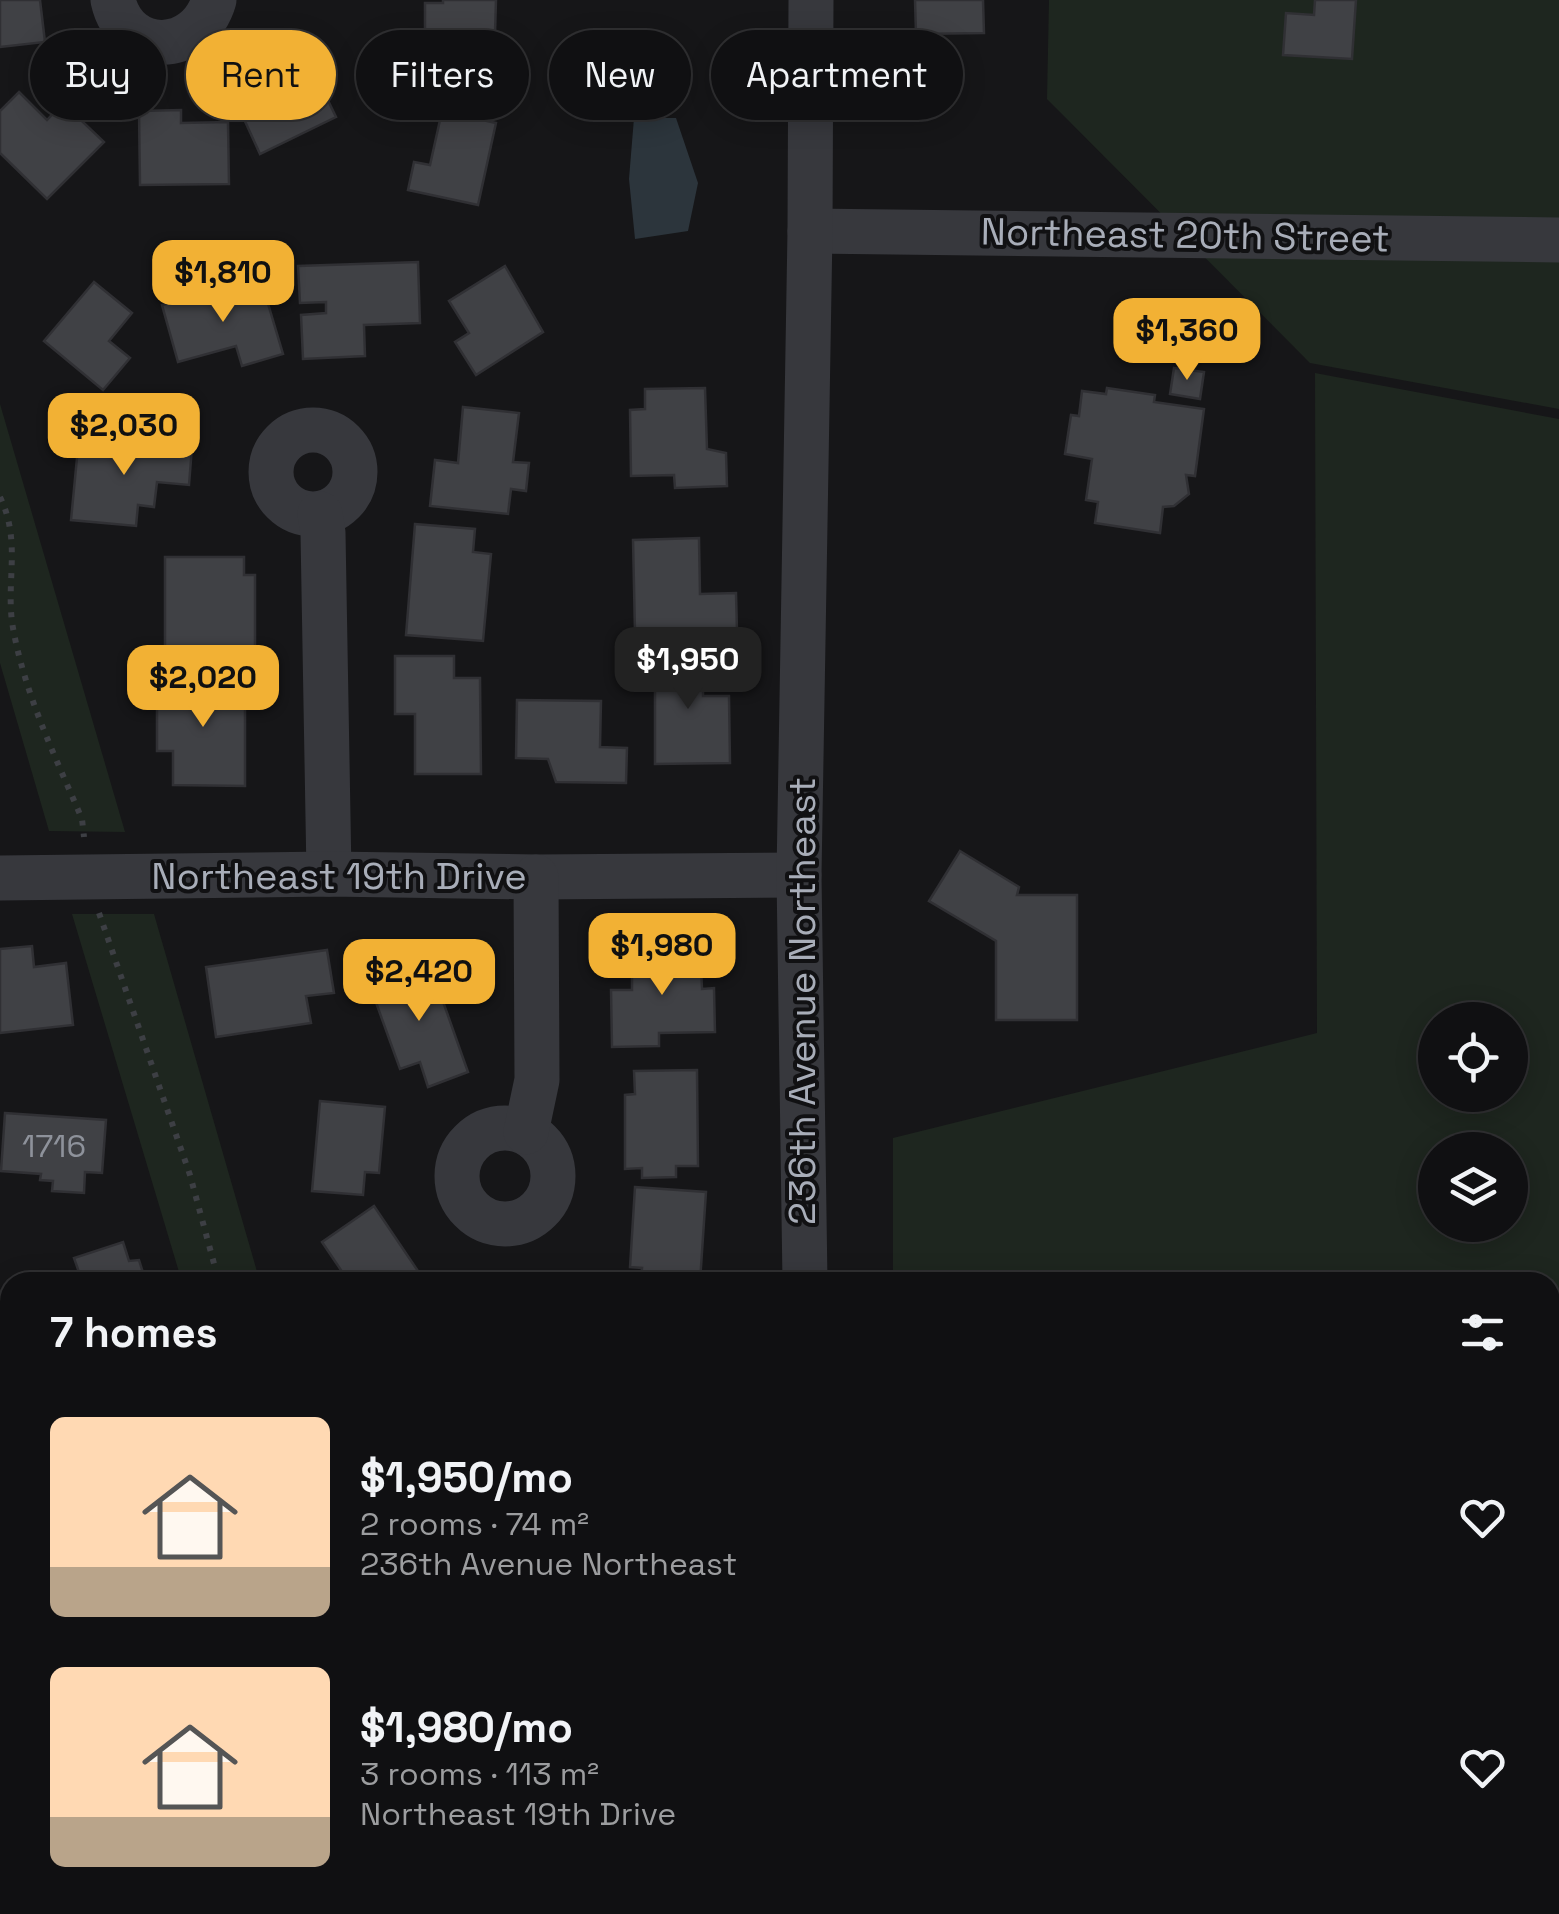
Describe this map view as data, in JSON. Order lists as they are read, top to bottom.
{
  "streets": {
    "street": ["Northeast 20th Street", "Northeast 19th Drive", "236th Avenue Northeast"]
  },
  "crossings": [
    ["Northeast 20th Street", "236th Avenue Northeast"],
    ["Northeast 19th Drive", "236th Avenue Northeast"]
  ],
  "house_numbers": ["1716"],
  "page": {
    "chip": [
      "Buy",
      "Rent",
      "Filters",
      "New",
      "Apartment"
    ],
    "price": [
      "$1,810",
      "$1,360",
      "$2,030",
      "$1,950",
      "$2,020",
      "$1,980",
      "$2,420"
    ],
    "heading": "7 homes",
    "list": [
      {
        "name": "$1,950/mo",
        "note": "2 rooms · 74 m² · 236th Avenue Northeast"
      },
      {
        "name": "$1,980/mo",
        "note": "3 rooms · 113 m² · Northeast 19th Drive"
      }
    ]
  }
}
